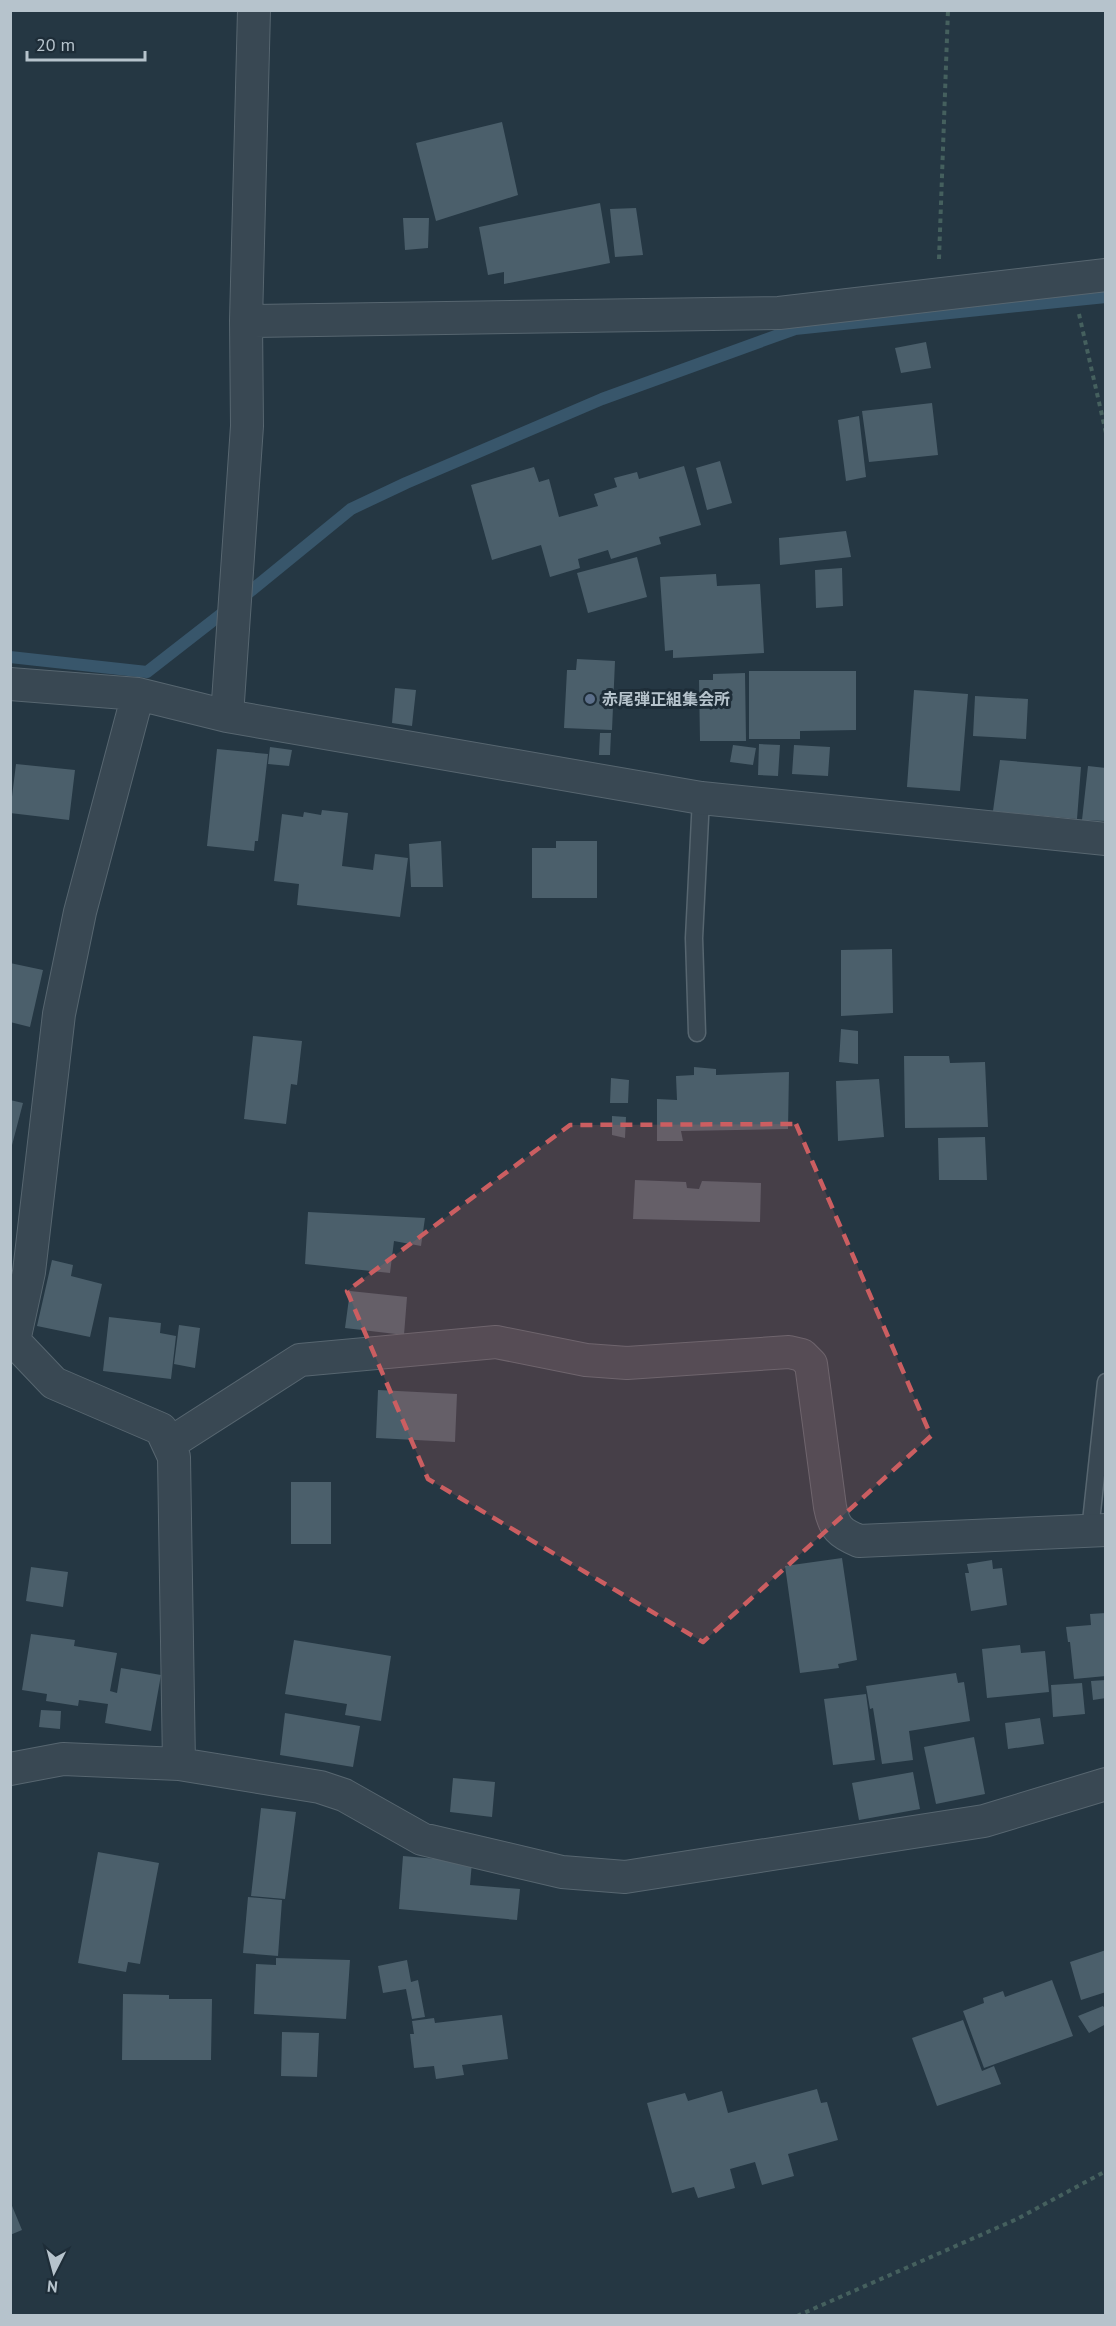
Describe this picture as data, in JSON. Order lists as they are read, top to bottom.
{
  "places": ["赤尾弾正組集会所"],
  "scale_bar": "20 m",
  "north": "bottom"
}
